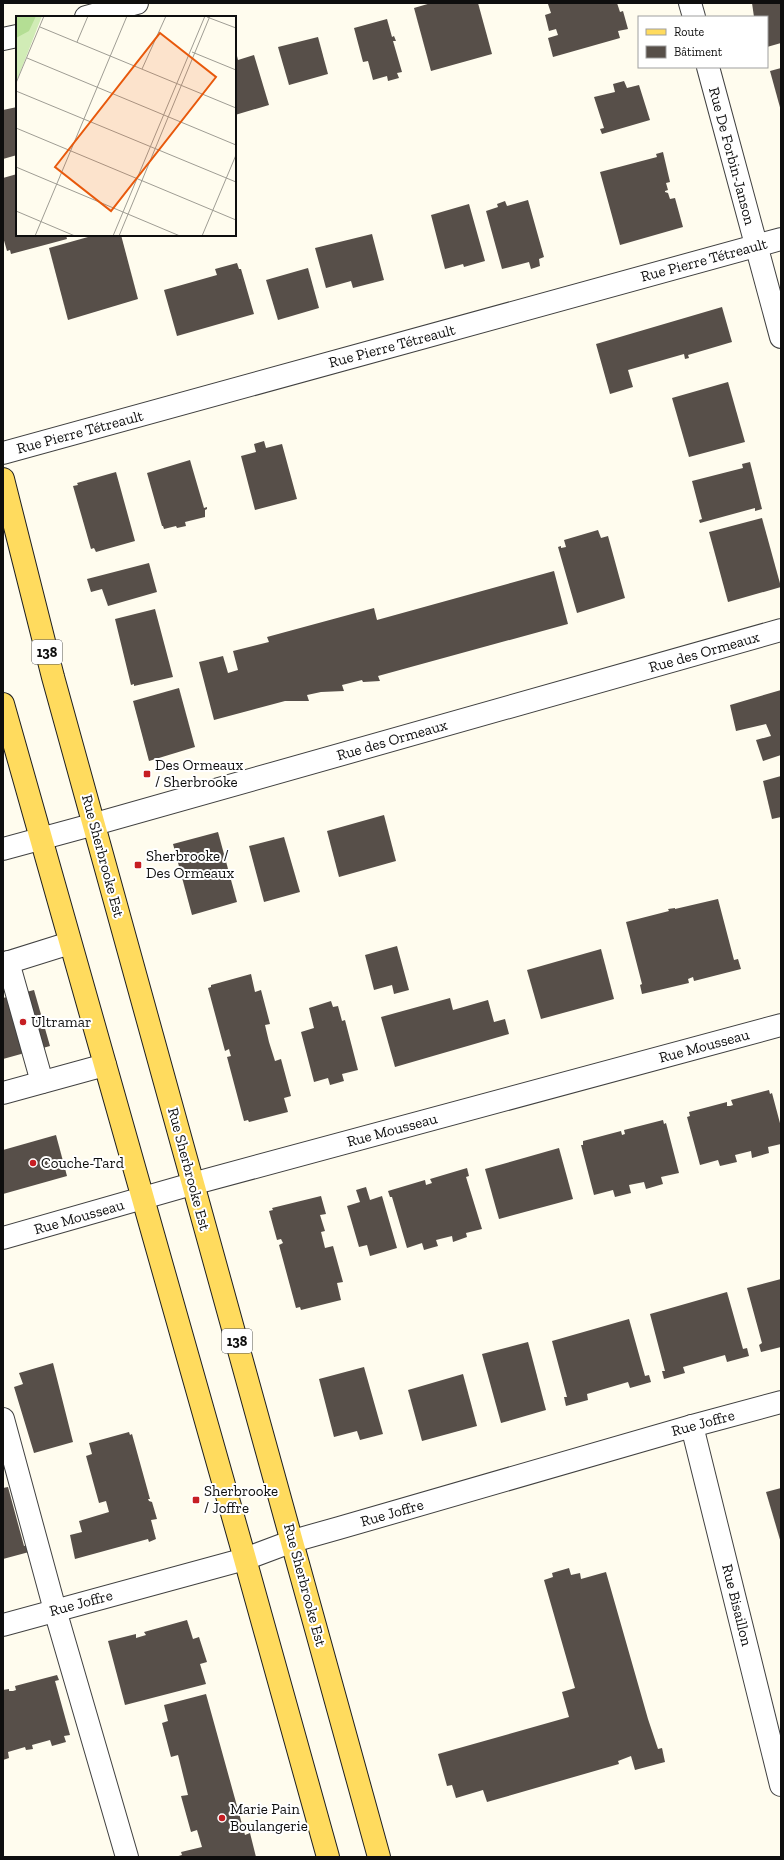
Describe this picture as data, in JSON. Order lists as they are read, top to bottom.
{
  "streets": {
    "main road": ["138", "Rue Sherbrooke Est"],
    "street": [
      "Rue De Forbin-Janson",
      "Rue Pierre Tétreault",
      "Rue des Ormeaux",
      "Rue Mousseau",
      "Rue Joffre",
      "Rue Bisaillon"
    ]
  },
  "crossings": [
    ["Rue De Forbin-Janson", "Rue Pierre Tétreault"],
    ["Rue des Ormeaux", "Rue Sherbrooke Est"],
    ["Rue Sherbrooke Est", "Rue Mousseau"],
    ["Rue Sherbrooke Est", "Rue Joffre"],
    ["Rue Joffre", "Rue Bisaillon"]
  ],
  "places": {
    "transit": ["Des Ormeaux / Sherbrooke", "Sherbrooke / Des Ormeaux", "Sherbrooke / Joffre"],
    "other": ["Ultramar", "Couche-Tard", "Marie Pain Boulangerie"]
  },
  "legend": ["Route", "Bâtiment"]
}
